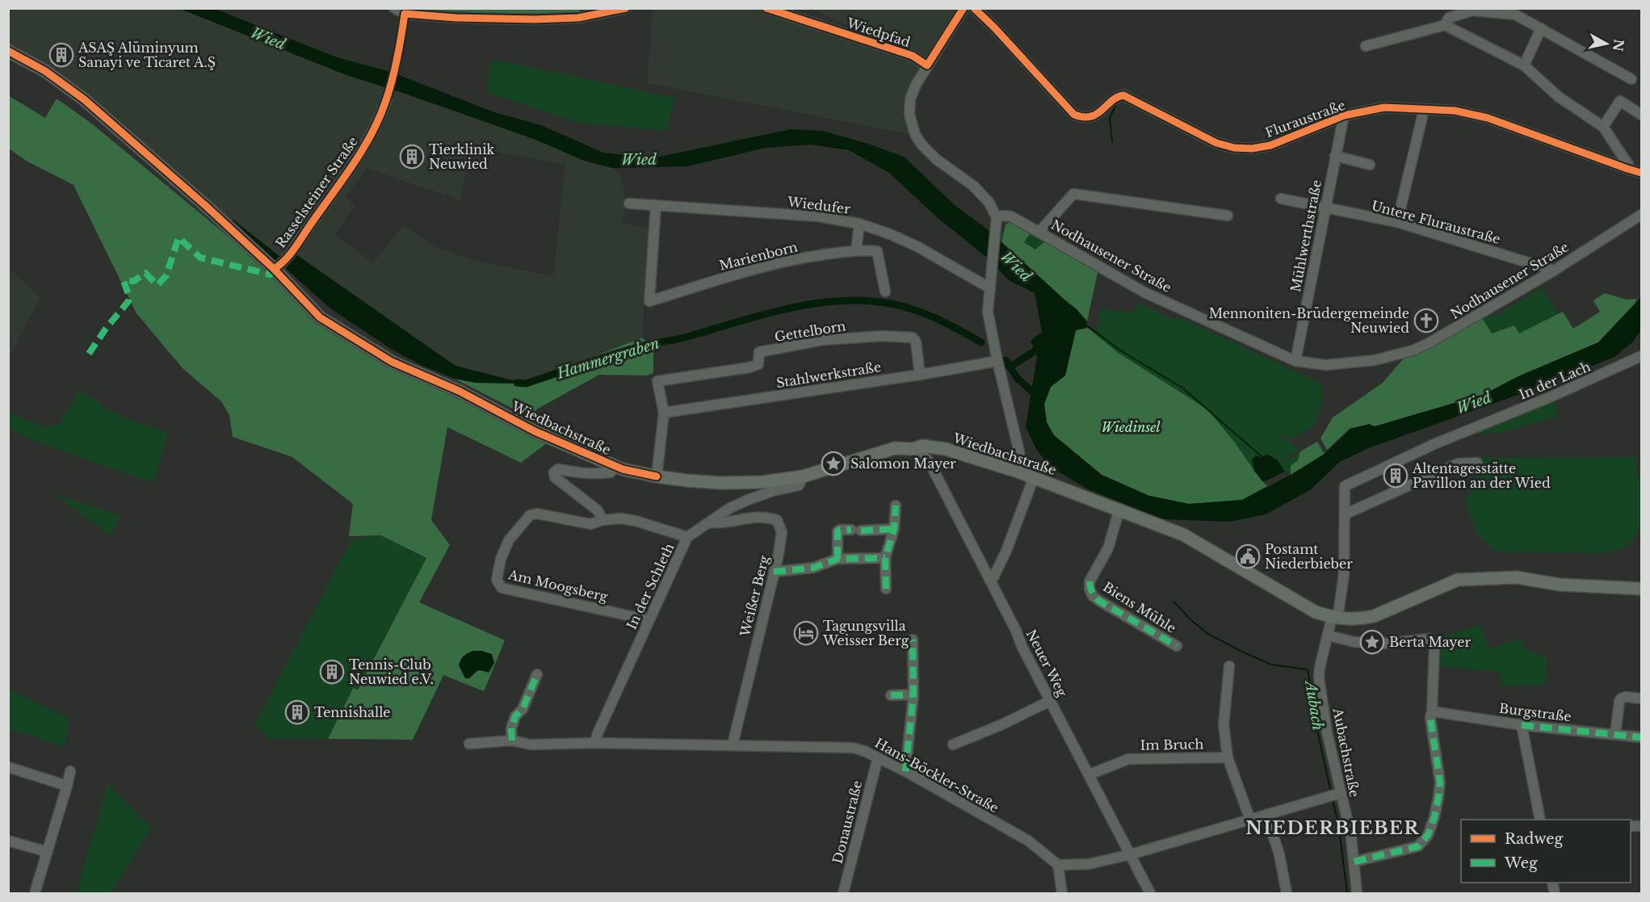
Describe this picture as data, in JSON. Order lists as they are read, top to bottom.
{
  "streets": {
    "main road": ["Wiedbachstraße"],
    "street": [
      "Wiedpfad",
      "Fluraustraße",
      "Rasselsteiner Straße",
      "Wiedufer",
      "Untere Fluraustraße",
      "Mühlwerthstraße",
      "Marienborn",
      "Nodhausener Straße",
      "Gettelborn",
      "Stahlwerkstraße",
      "In der Lach",
      "Am Moogsberg",
      "In der Schleth",
      "Weißer Berg",
      "Biens Mühle",
      "Neuer Weg",
      "Burgstraße",
      "Im Bruch",
      "Aubachstraße",
      "Hans-Böckler-Straße",
      "Donaustraße"
    ]
  },
  "crossings": [
    ["Fluraustraße", "Mühlwerthstraße"],
    ["Rasselsteiner Straße", "Wiedbachstraße"],
    ["Wiedufer", "Marienborn"],
    ["Untere Fluraustraße", "Mühlwerthstraße"],
    ["Untere Fluraustraße", "Nodhausener Straße"],
    ["Mühlwerthstraße", "Nodhausener Straße"],
    ["Gettelborn", "Stahlwerkstraße"],
    ["In der Lach", "Aubachstraße"],
    ["Wiedbachstraße", "In der Schleth"],
    ["Wiedbachstraße", "Biens Mühle"],
    ["Wiedbachstraße", "Neuer Weg"],
    ["Wiedbachstraße", "Aubachstraße"],
    ["Am Moogsberg", "In der Schleth"],
    ["In der Schleth", "Weißer Berg"],
    ["In der Schleth", "Hans-Böckler-Straße"],
    ["Weißer Berg", "Hans-Böckler-Straße"],
    ["Neuer Weg", "Im Bruch"],
    ["Hans-Böckler-Straße", "Donaustraße"]
  ],
  "districts": ["NIEDERBIEBER"],
  "water": ["Wied", "Hammergraben", "Aubach"],
  "parks": ["Wiedinsel"],
  "places": {
    "building": [
      "ASAŞ Alüminyum Sanayi ve Ticaret A.Ş",
      "Tierklinik Neuwied",
      "Altentagesstätte Pavillon an der Wied",
      "Tennis-Club Neuwied e.V.",
      "Tennishalle"
    ],
    "church": ["Mennoniten-Brüdergemeinde Neuwied"],
    "place": ["Salomon Mayer", "Berta Mayer"],
    "public building": ["Postamt Niederbieber"],
    "hotel": ["Tagungsvilla Weisser Berg"]
  },
  "legend": ["Radweg", "Weg"],
  "north": "right"
}
